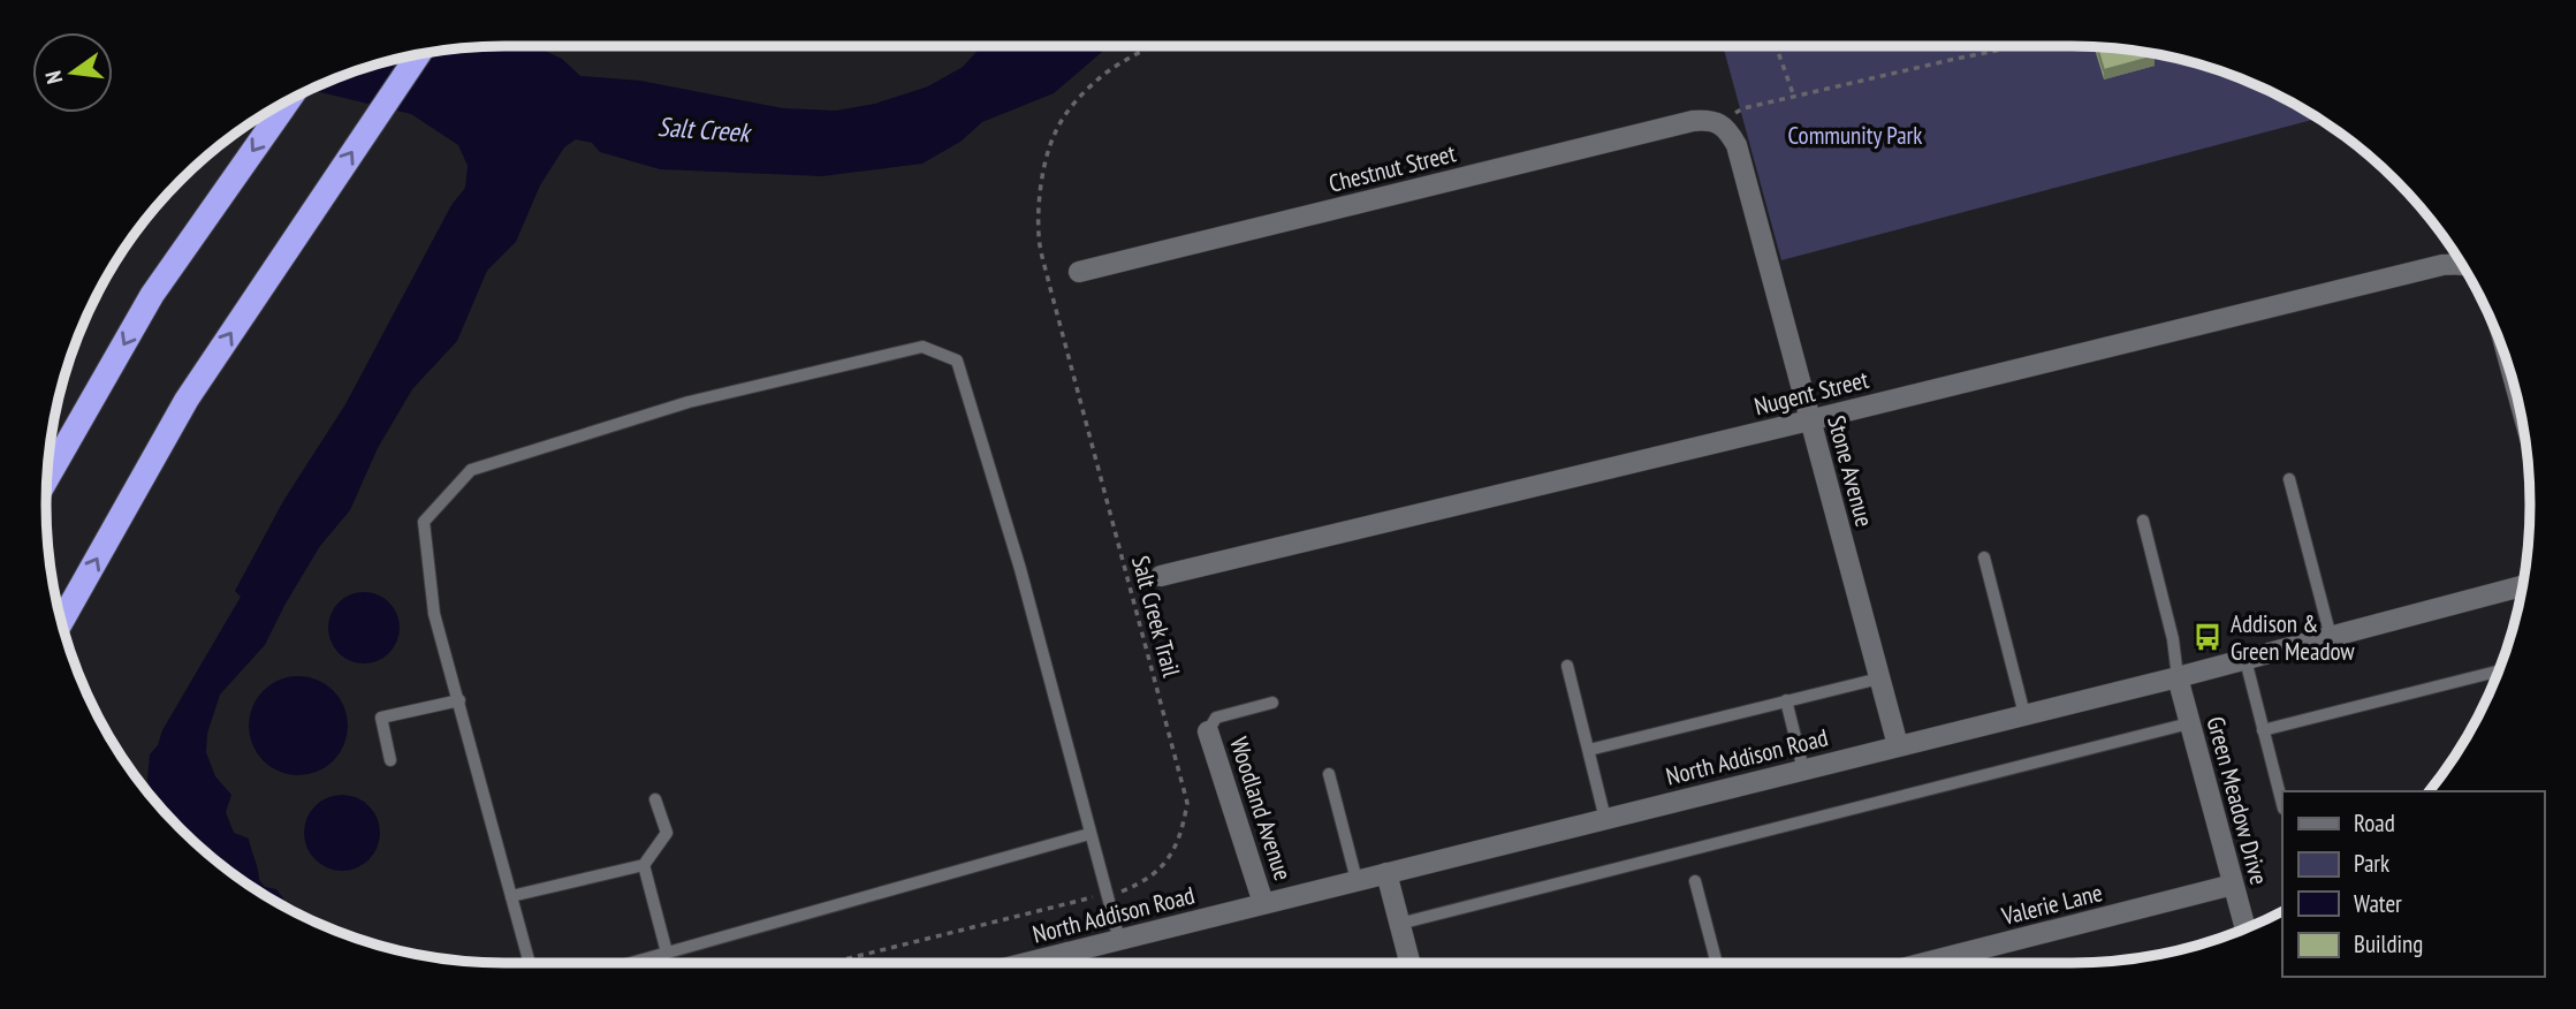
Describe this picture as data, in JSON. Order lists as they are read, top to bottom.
{
  "streets": {
    "street": [
      "Chestnut Street",
      "Nugent Street",
      "Stone Avenue",
      "North Addison Road",
      "Green Meadow Drive",
      "Woodland Avenue",
      "Valerie Lane"
    ],
    "path": ["Salt Creek Trail"]
  },
  "crossings": [
    ["Chestnut Street", "Stone Avenue"],
    ["Nugent Street", "Stone Avenue"],
    ["Stone Avenue", "North Addison Road"],
    ["North Addison Road", "Green Meadow Drive"],
    ["North Addison Road", "Woodland Avenue"],
    ["Green Meadow Drive", "Valerie Lane"]
  ],
  "water": ["Salt Creek"],
  "parks": ["Community Park"],
  "places": {
    "bus stop": ["Addison & Green Meadow"]
  },
  "legend": [
    "Road",
    "Park",
    "Water",
    "Building"
  ],
  "north": "left"
}
